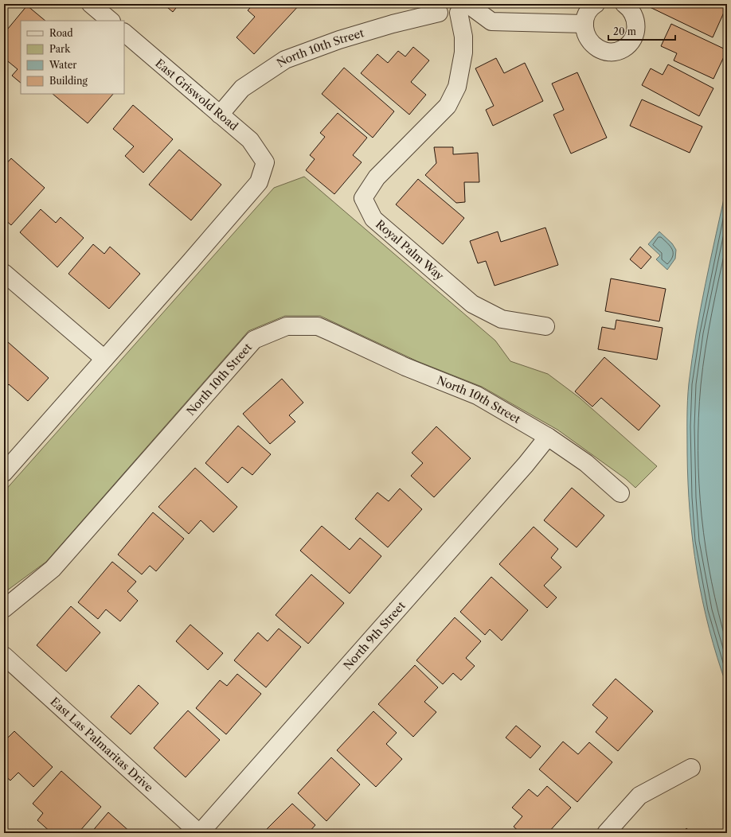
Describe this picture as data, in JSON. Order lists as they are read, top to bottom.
{
  "streets": {
    "street": [
      "North 10th Street",
      "East Griswold Road",
      "Royal Palm Way",
      "North 9th Street",
      "East Las Palmaritas Drive"
    ]
  },
  "crossings": [
    ["North 10th Street", "East Griswold Road"],
    ["North 10th Street", "Royal Palm Way"],
    ["North 10th Street", "North 9th Street"],
    ["North 9th Street", "East Las Palmaritas Drive"]
  ],
  "legend": [
    "Road",
    "Park",
    "Water",
    "Building"
  ],
  "scale_bar": "20 m"
}
